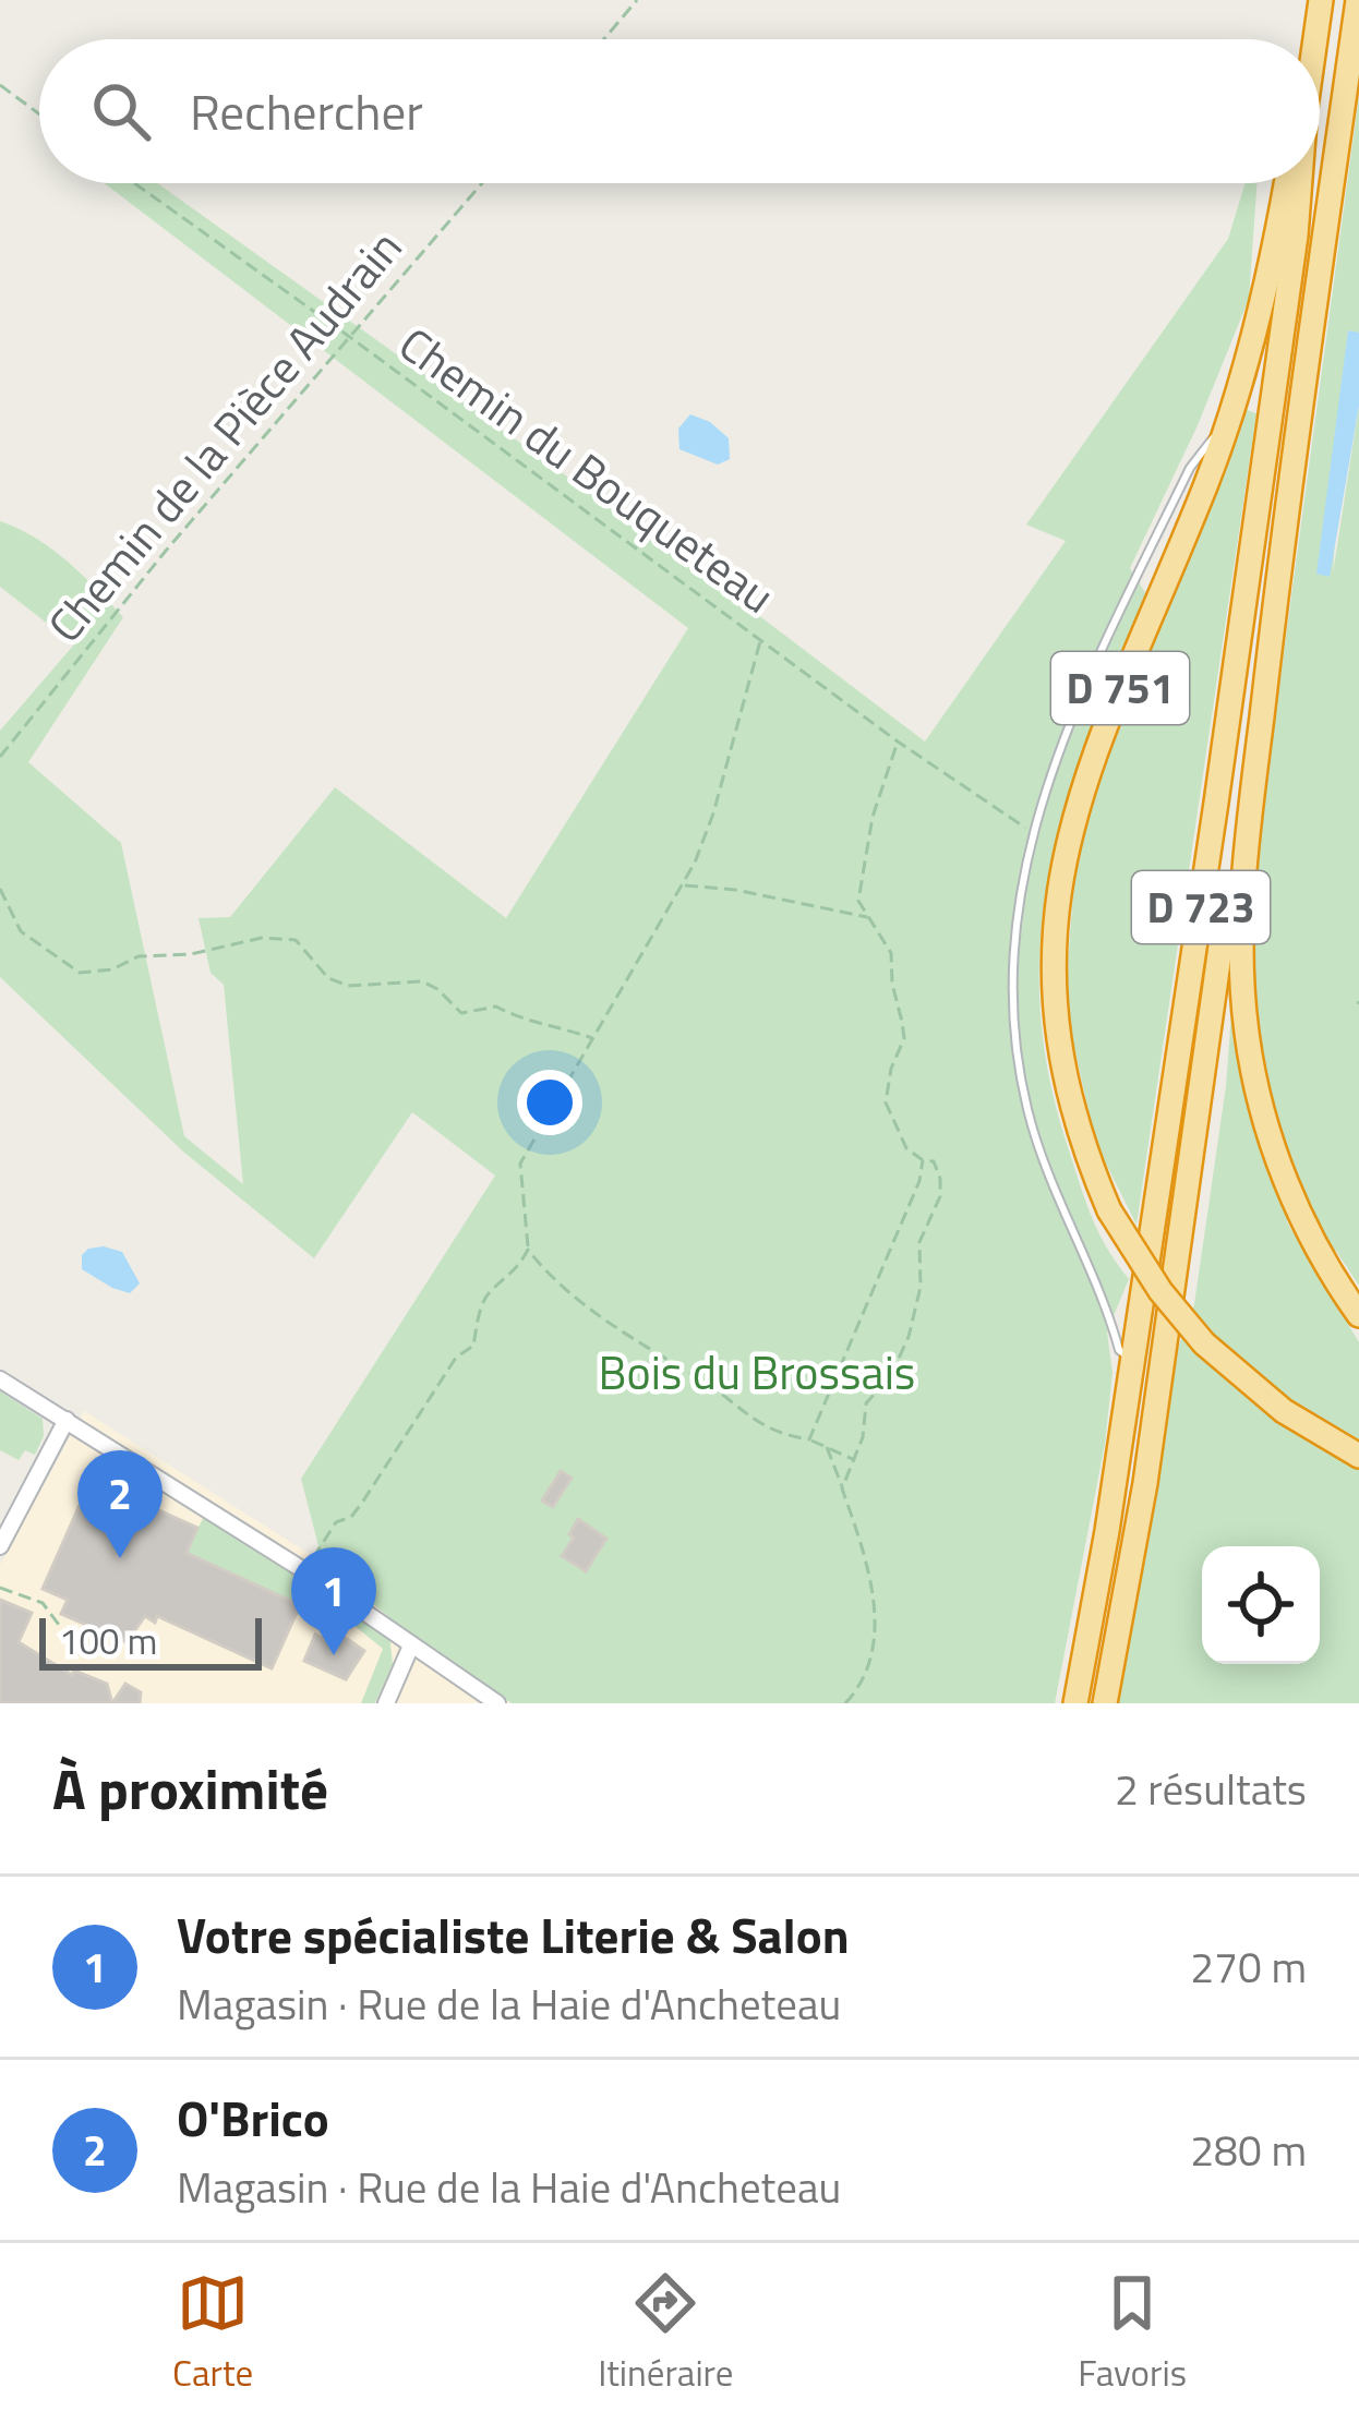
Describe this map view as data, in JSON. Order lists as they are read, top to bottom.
{
  "streets": {
    "highway": ["D 751", "D 723"],
    "path": ["Chemin de la Pièce Audrain", "Chemin du Bouqueteau"]
  },
  "crossings": [
    ["Chemin de la Pièce Audrain", "Chemin du Bouqueteau"]
  ],
  "parks": ["Bois du Brossais"],
  "scale_bar": "100 m",
  "page": {
    "search": "Rechercher",
    "pins": ["2", "1"],
    "scale": "100 m",
    "heading": ["À proximité", "2 résultats"],
    "list": [
      {
        "mark": "1",
        "name": "Votre spécialiste Literie & Salon",
        "note": "Magasin · Rue de la Haie d'Ancheteau",
        "value": "270 m"
      },
      {
        "mark": "2",
        "name": "O'Brico",
        "note": "Magasin · Rue de la Haie d'Ancheteau",
        "value": "280 m"
      }
    ],
    "nav": ["Carte", "Itinéraire", "Favoris"]
  }
}
